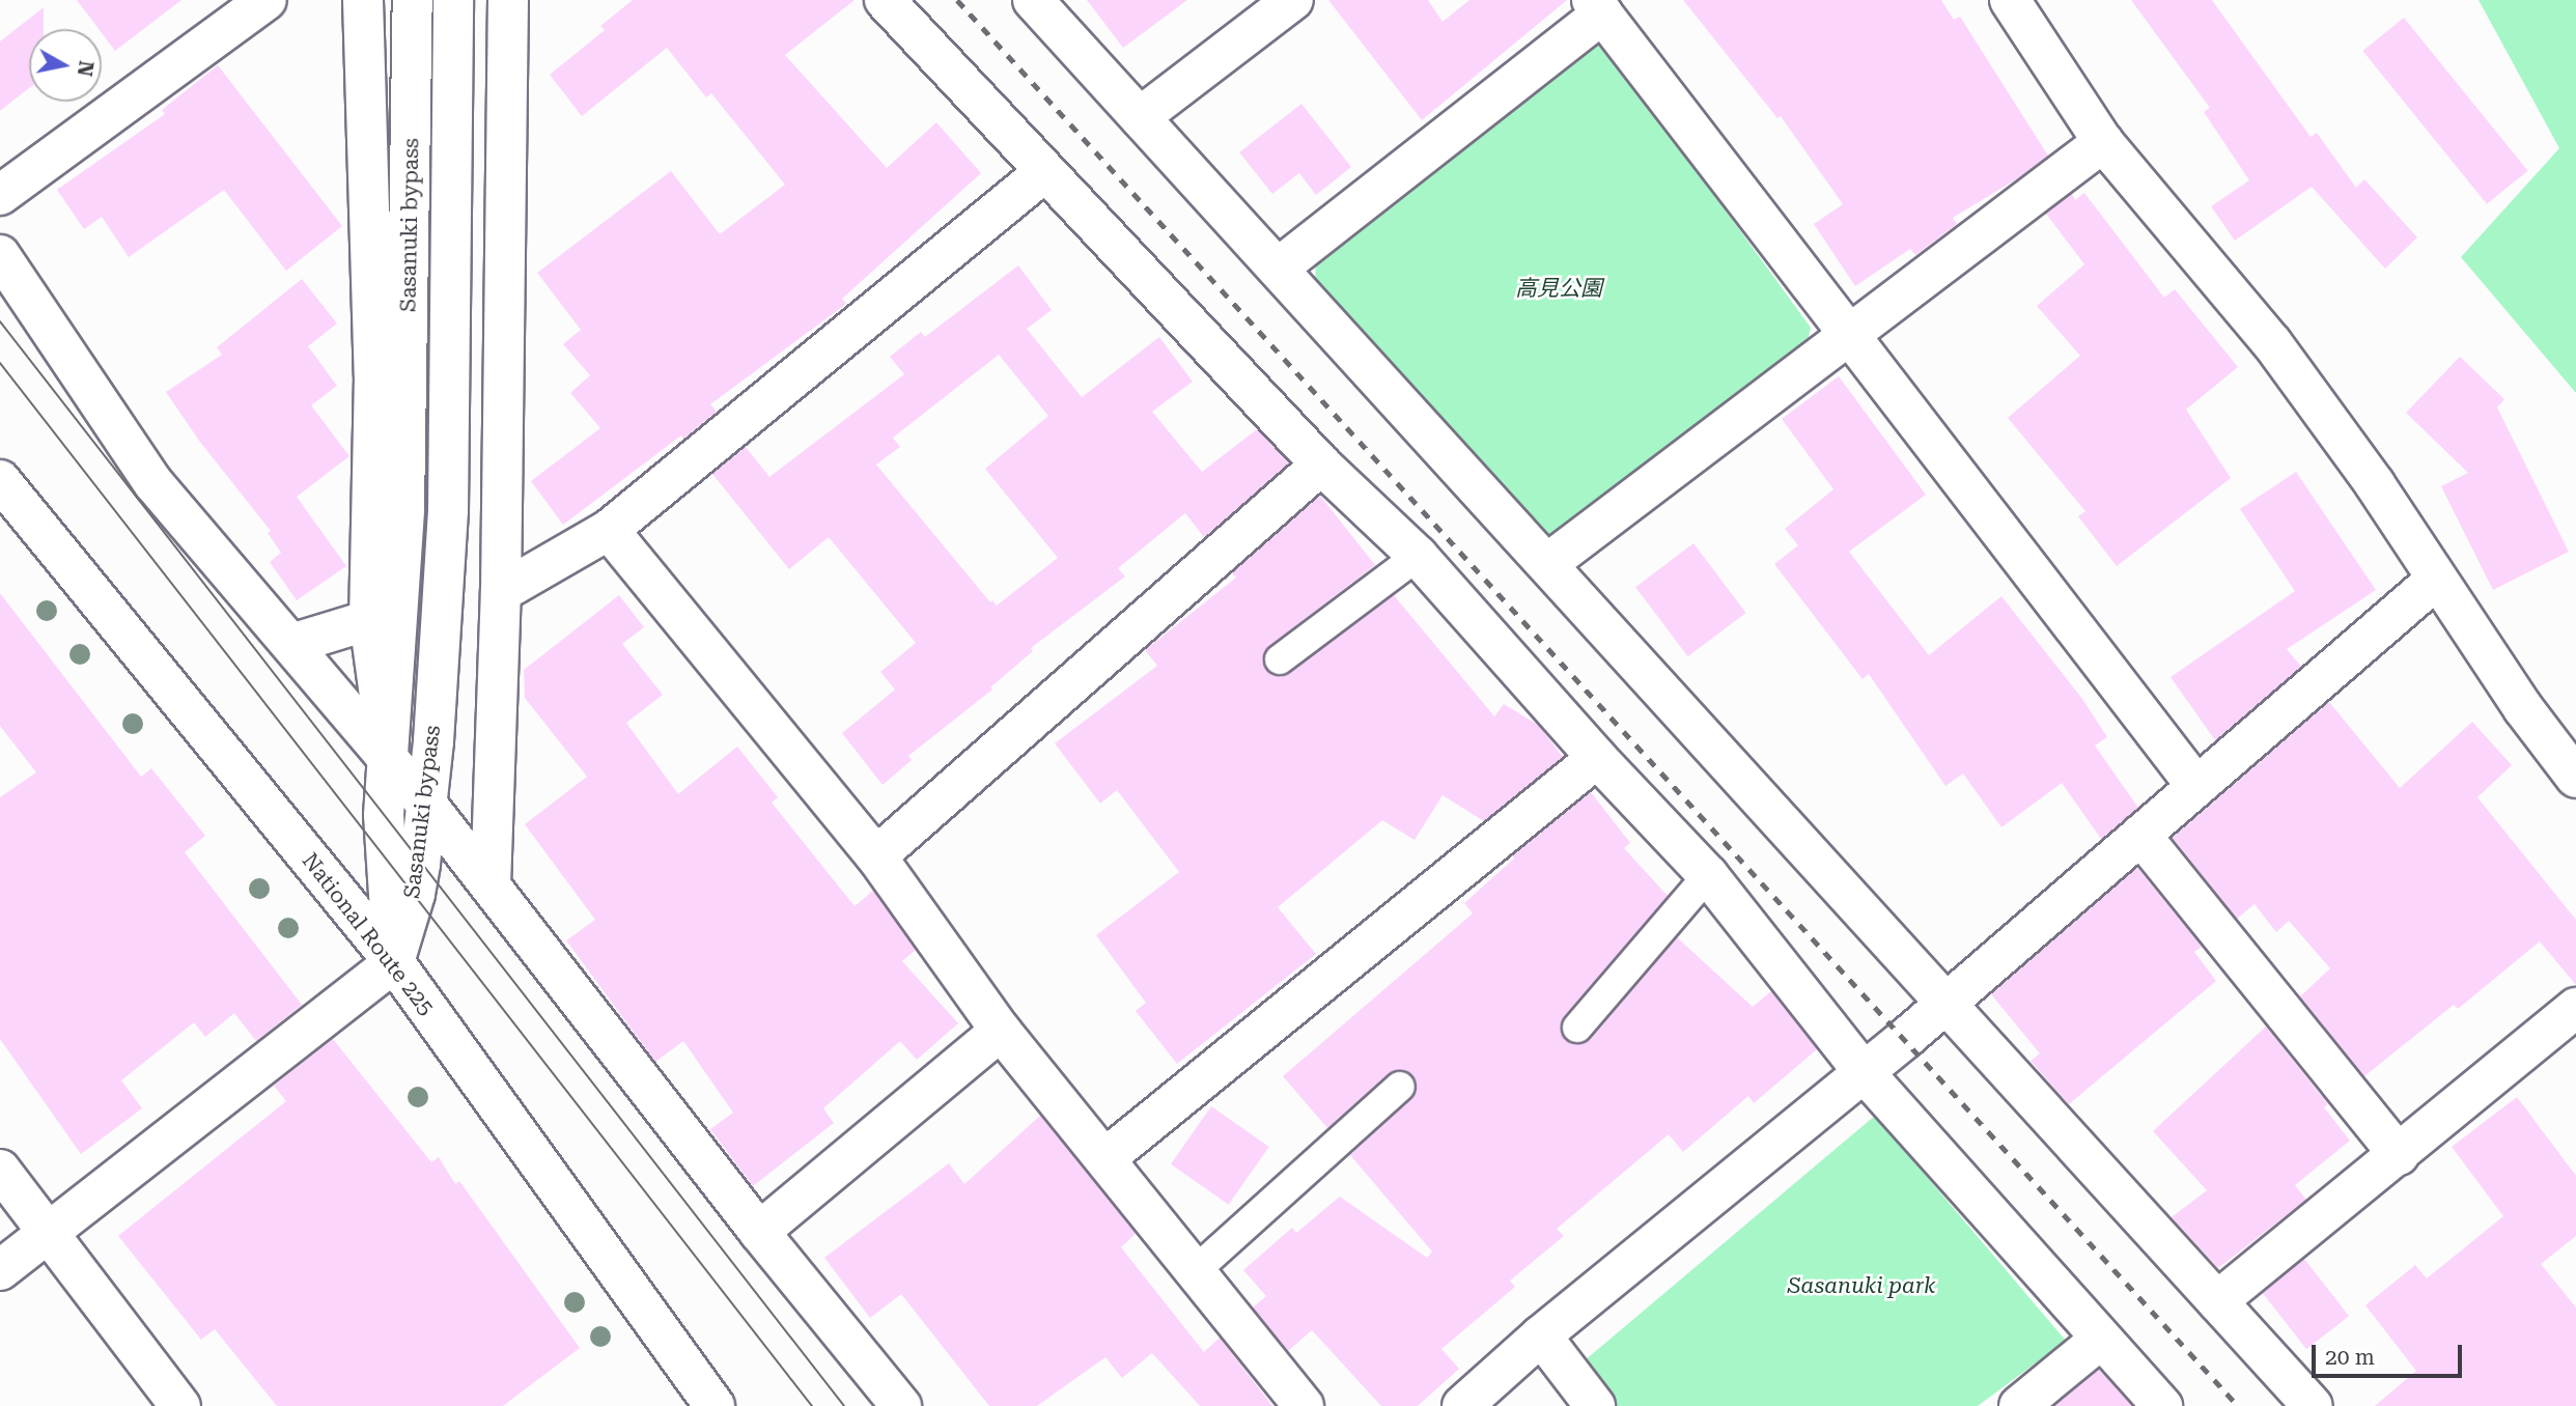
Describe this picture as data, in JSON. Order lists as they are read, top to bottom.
{
  "streets": {
    "main road": ["Sasanuki bypass", "National Route 225"]
  },
  "crossings": [
    ["Sasanuki bypass", "National Route 225"]
  ],
  "parks": ["高見公園", "Sasanuki park"],
  "scale_bar": "20 m",
  "north": "right"
}
